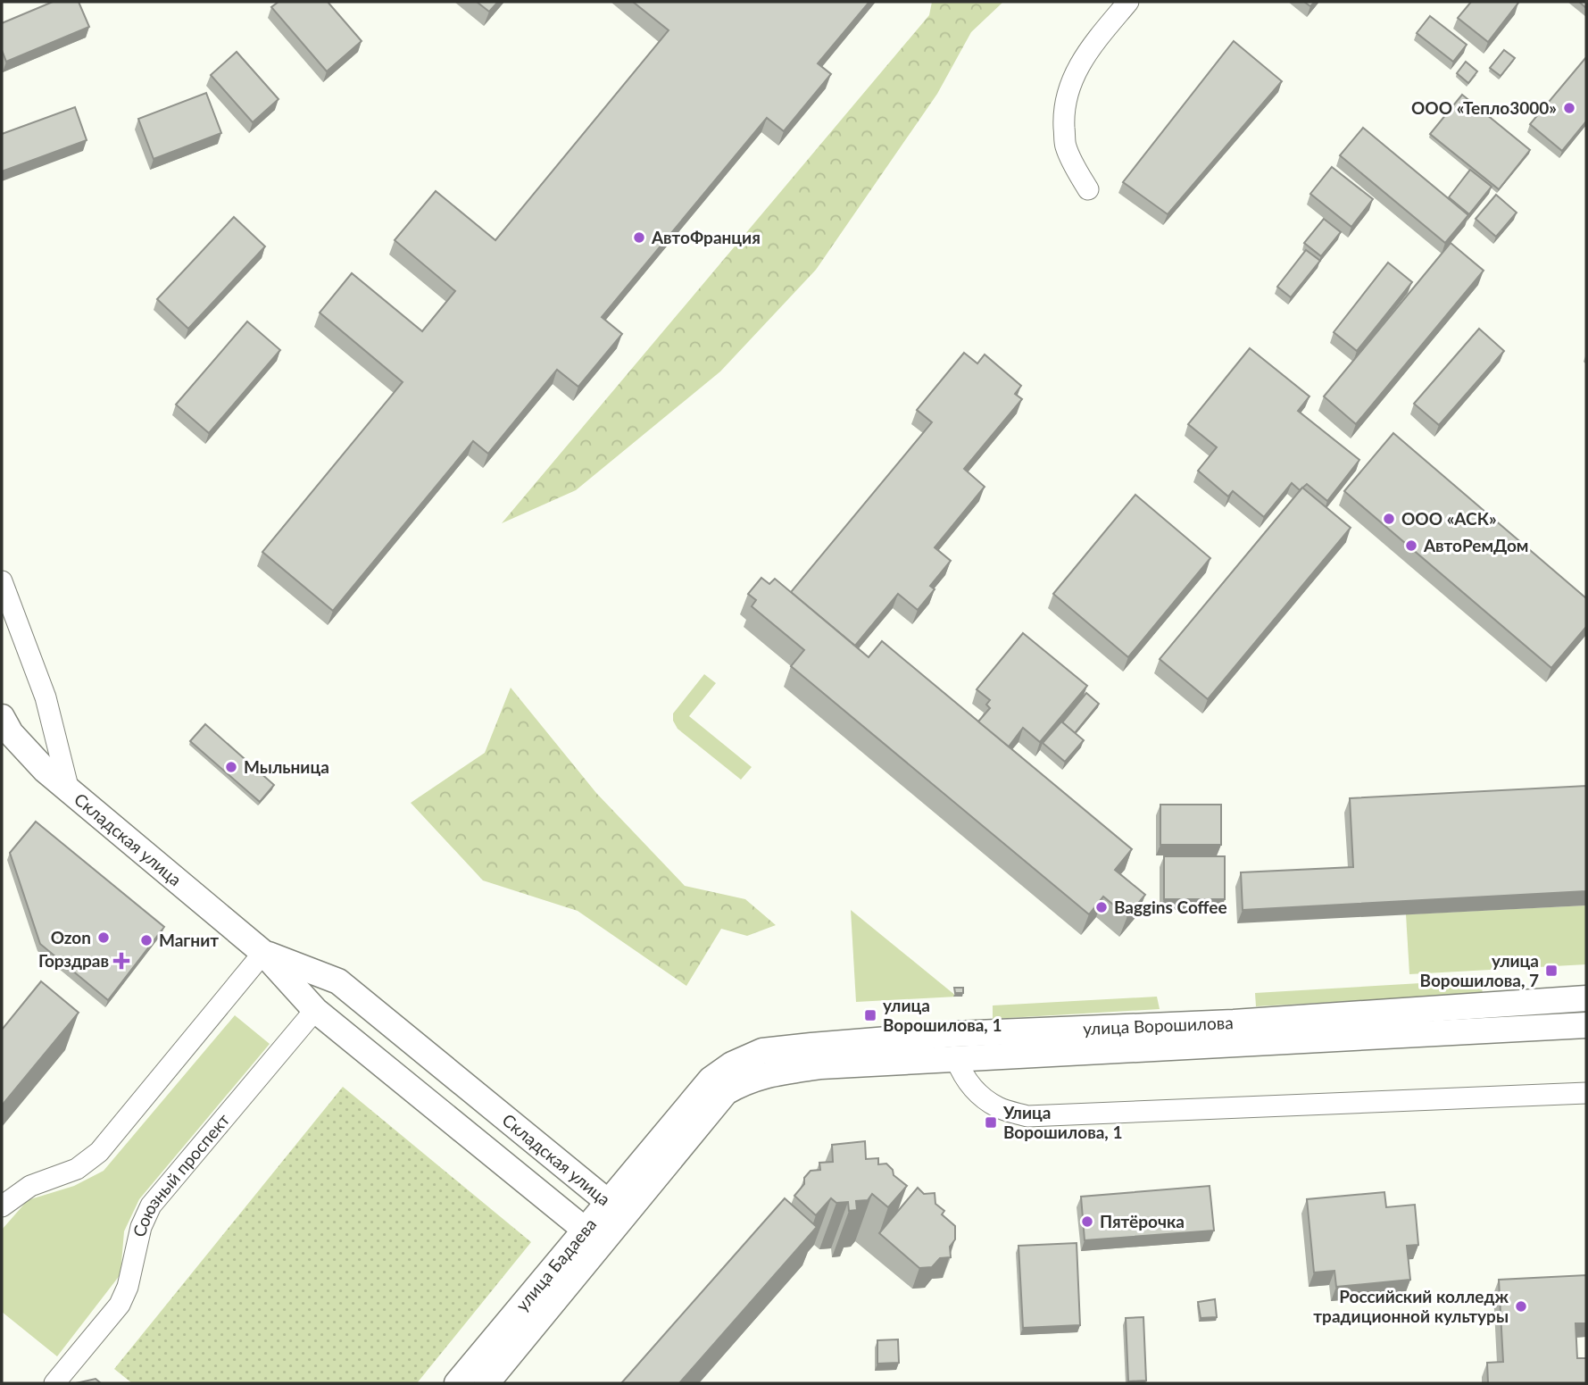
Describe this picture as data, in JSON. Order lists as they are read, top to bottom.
{
  "streets": {
    "street": [
      "Складская улица",
      "улица Ворошилова",
      "Союзный проспект",
      "улица Бадаева"
    ]
  },
  "crossings": [
    ["Складская улица", "Союзный проспект"],
    ["Складская улица", "улица Бадаева"],
    ["улица Ворошилова", "улица Бадаева"]
  ],
  "places": {
    "other": [
      "ООО «Тепло3000»",
      "АвтоФранция",
      "ООО «АСК»",
      "АвтоРемДом",
      "Мыльница",
      "Baggins Coffee",
      "Ozon",
      "Магнит",
      "Пятёрочка",
      "Российский колледж традиционной культуры"
    ],
    "health": ["Горздрав"],
    "transit": ["улица Ворошилова, 7", "улица Ворошилова, 1", "Улица Ворошилова, 1"]
  }
}
